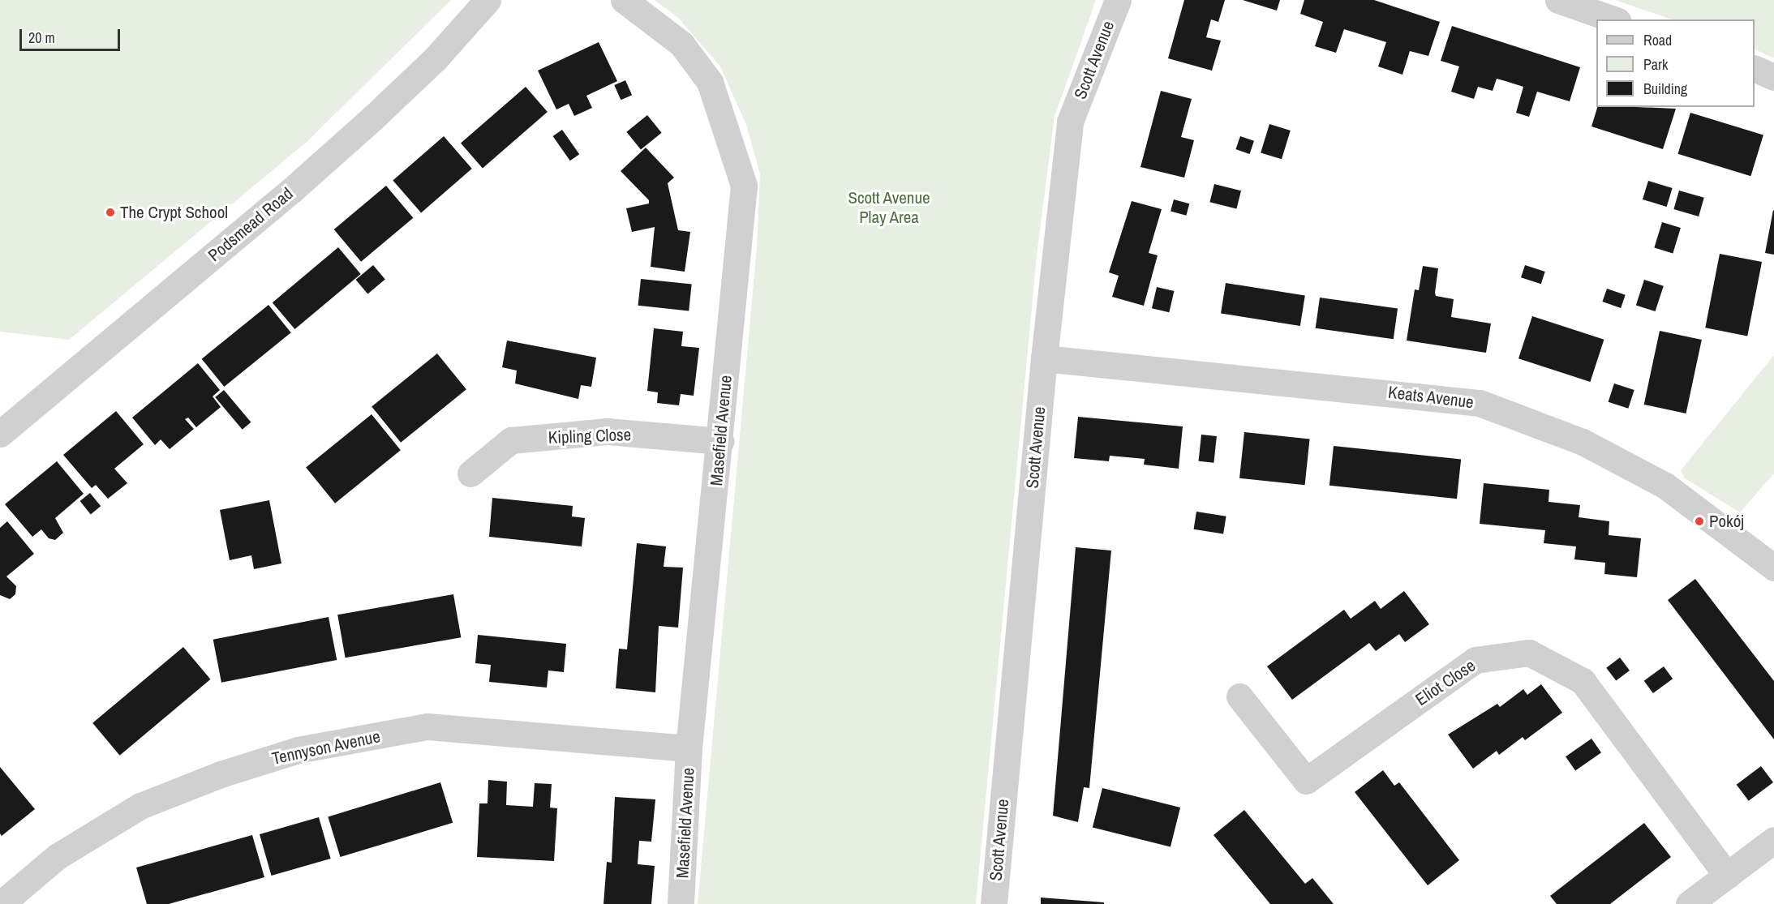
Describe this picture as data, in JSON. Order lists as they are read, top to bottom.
{
  "streets": {
    "street": [
      "Scott Avenue",
      "Podsmead Road",
      "Keats Avenue",
      "Masefield Avenue",
      "Kipling Close",
      "Eliot Close",
      "Tennyson Avenue"
    ]
  },
  "crossings": [
    ["Scott Avenue", "Keats Avenue"],
    ["Masefield Avenue", "Kipling Close"],
    ["Masefield Avenue", "Tennyson Avenue"]
  ],
  "parks": ["Scott Avenue Play Area"],
  "places": ["The Crypt School", "Pokój"],
  "legend": ["Road", "Park", "Building"],
  "scale_bar": "20 m"
}
